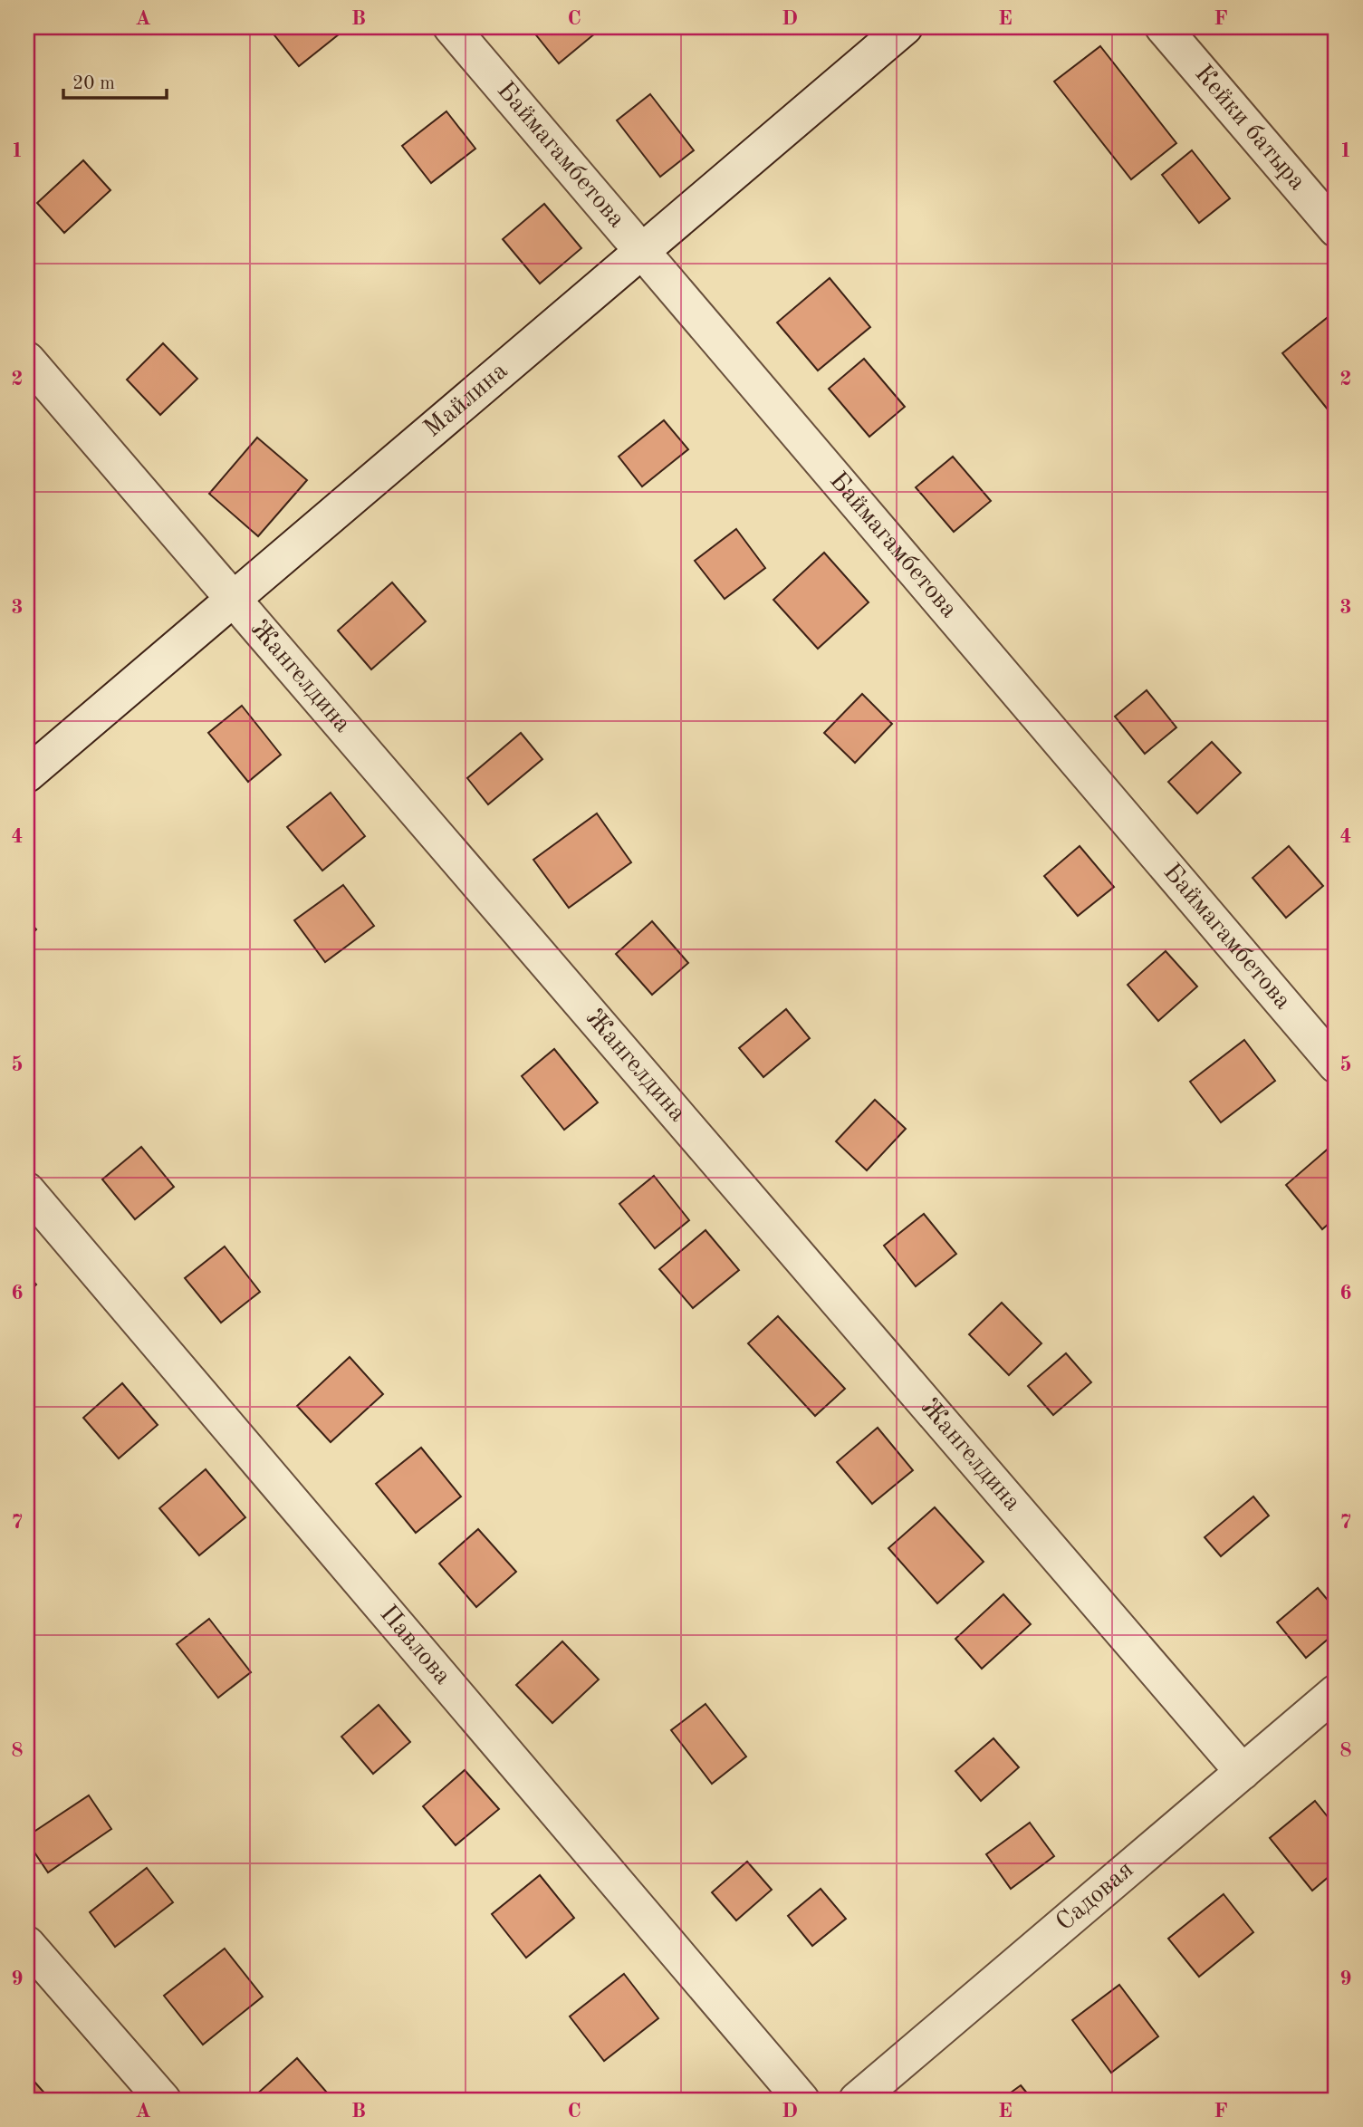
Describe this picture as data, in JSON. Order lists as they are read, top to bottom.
{
  "streets": {
    "street": [
      "Кейки батыра",
      "Баймагамбетова",
      "Майлина",
      "Жангелдина",
      "Павлова",
      "Садовая"
    ]
  },
  "crossings": [
    ["Баймагамбетова", "Майлина"],
    ["Майлина", "Жангелдина"],
    ["Жангелдина", "Садовая"]
  ],
  "scale_bar": "20 m",
  "grid": {
    "columns": [
      "A",
      "B",
      "C",
      "D",
      "E",
      "F"
    ],
    "rows": [
      "1",
      "2",
      "3",
      "4",
      "5",
      "6",
      "7",
      "8",
      "9"
    ]
  }
}
